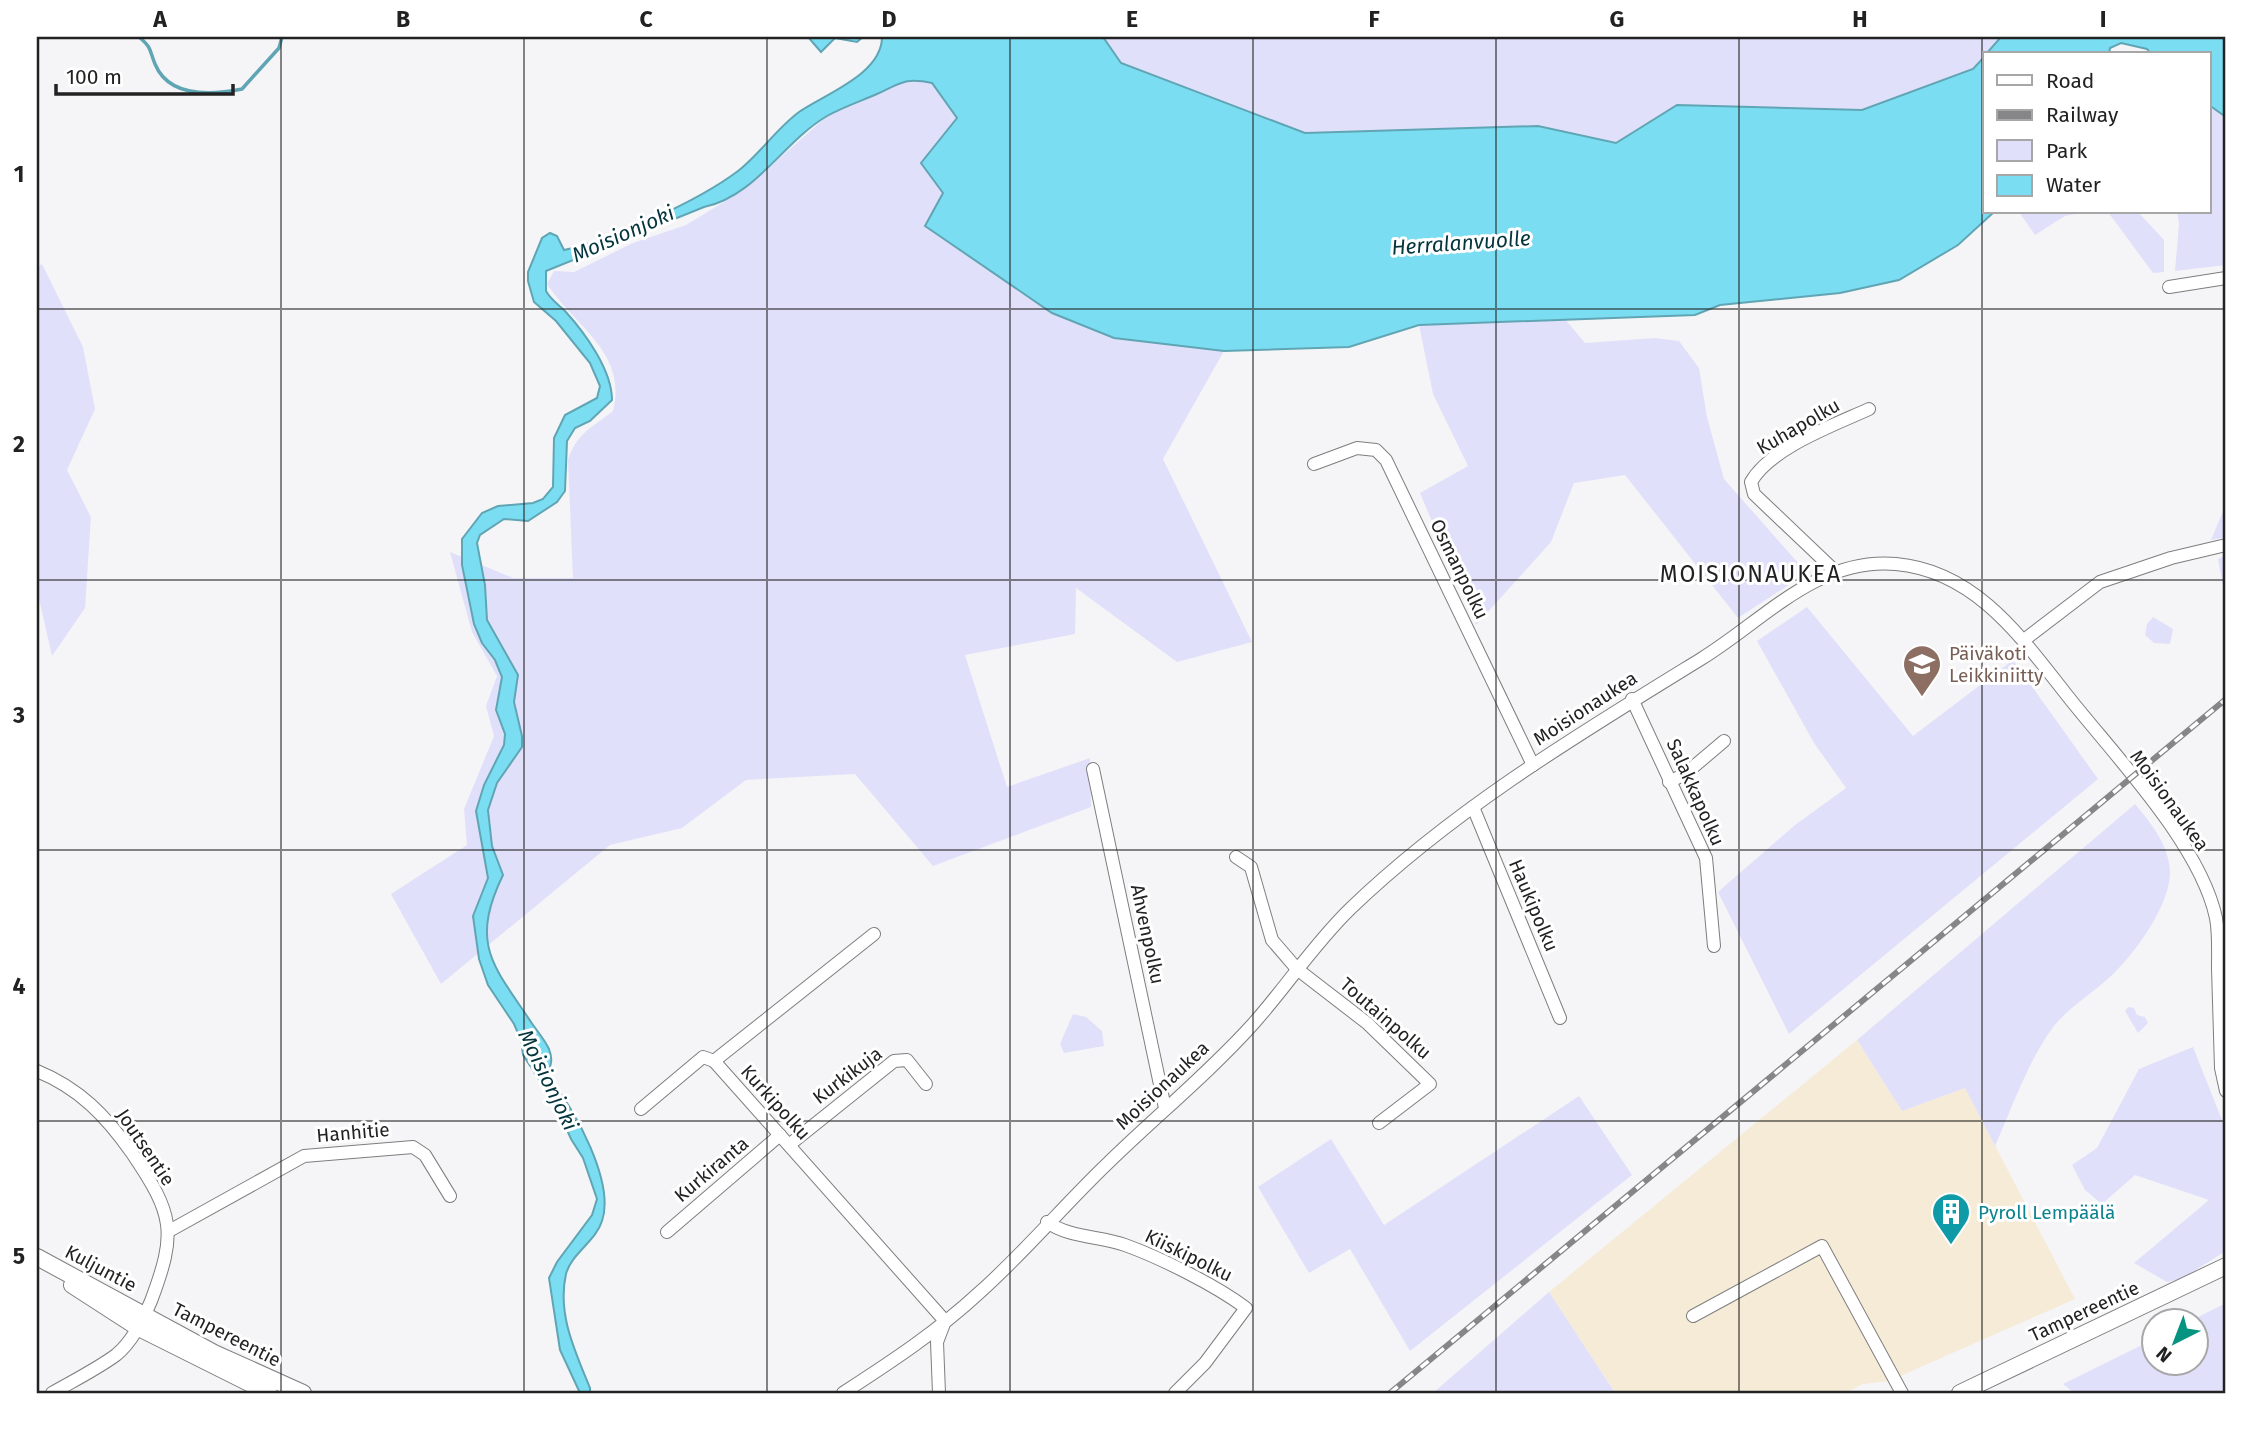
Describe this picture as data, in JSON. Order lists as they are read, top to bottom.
{
  "streets": {
    "main road": ["Kuljuntie", "Tampereentie"],
    "street": [
      "Kuhapolku",
      "Osmanpolku",
      "Moisionaukea",
      "Salakkapolku",
      "Haukipolku",
      "Ahvenpolku",
      "Toutainpolku",
      "Kurkikuja",
      "Kurkipolku",
      "Hanhitie",
      "Joutsentie",
      "Kurkiranta",
      "Kiiskipolku"
    ]
  },
  "crossings": [
    ["Kuhapolku", "Moisionaukea"],
    ["Osmanpolku", "Moisionaukea"],
    ["Moisionaukea", "Salakkapolku"],
    ["Moisionaukea", "Haukipolku"],
    ["Moisionaukea", "Ahvenpolku"],
    ["Moisionaukea", "Toutainpolku"],
    ["Moisionaukea", "Kurkipolku"],
    ["Moisionaukea", "Kiiskipolku"],
    ["Kurkikuja", "Kurkipolku"],
    ["Kurkikuja", "Kurkiranta"],
    ["Kurkipolku", "Kurkiranta"],
    ["Hanhitie", "Joutsentie"],
    ["Joutsentie", "Kuljuntie"],
    ["Joutsentie", "Tampereentie"],
    ["Kuljuntie", "Tampereentie"]
  ],
  "districts": ["MOISIONAUKEA"],
  "water": ["Moisionjoki", "Herralanvuolle"],
  "places": {
    "school or university": ["Päiväkoti Leikkiniitty"],
    "building": ["Pyroll Lempäälä"]
  },
  "legend": [
    "Road",
    "Railway",
    "Park",
    "Water"
  ],
  "scale_bar": "100 m",
  "north": "bottom left",
  "grid": {
    "columns": [
      "A",
      "B",
      "C",
      "D",
      "E",
      "F",
      "G",
      "H",
      "I"
    ],
    "rows": [
      "1",
      "2",
      "3",
      "4",
      "5"
    ]
  }
}
